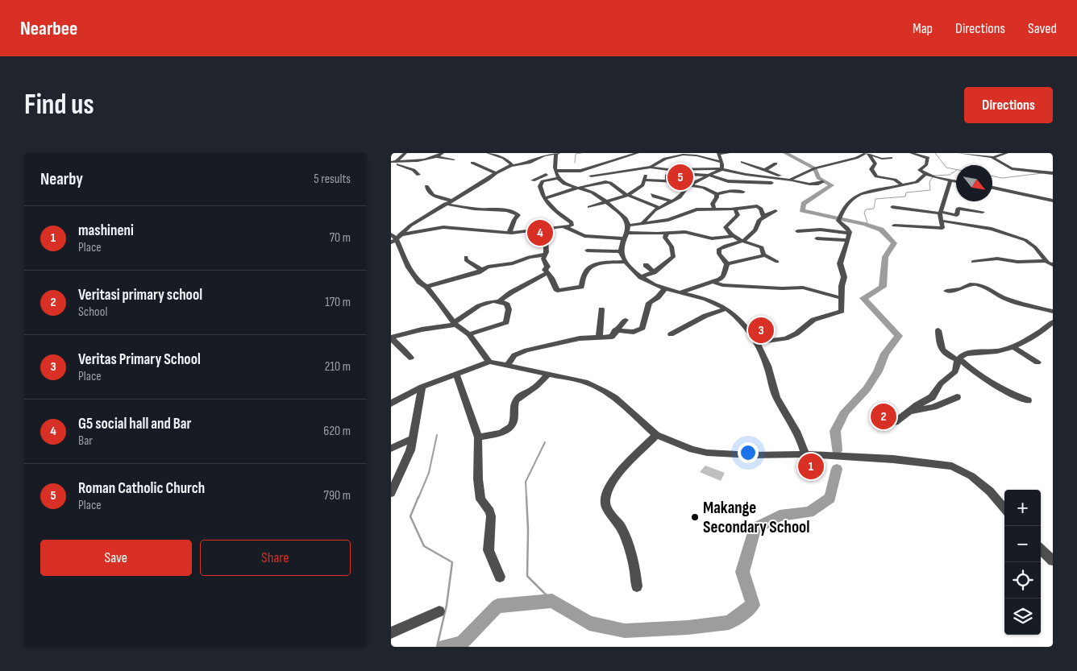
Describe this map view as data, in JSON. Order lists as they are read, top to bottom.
{
  "places": ["Makange Secondary School"],
  "north": "bottom right",
  "page": {
    "header": "Nearbee",
    "nav": ["Map", "Directions", "Saved"],
    "buttons": [
      "Directions",
      ["Save", "Share"]
    ],
    "title": "Find us",
    "heading": ["Nearby", "5 results"],
    "pins": [
      "5",
      "4",
      "3",
      "2",
      "1"
    ],
    "list": [
      {
        "mark": "1",
        "name": "mashineni",
        "note": "Place",
        "value": "70 m"
      },
      {
        "mark": "2",
        "name": "Veritasi primary school",
        "note": "School",
        "value": "170 m"
      },
      {
        "mark": "3",
        "name": "Veritas Primary School",
        "note": "Place",
        "value": "210 m"
      },
      {
        "mark": "4",
        "name": "G5 social hall and Bar",
        "note": "Bar",
        "value": "620 m"
      },
      {
        "mark": "5",
        "name": "Roman Catholic Church",
        "note": "Place",
        "value": "790 m"
      }
    ],
    "map_buttons": ["+", "−"]
  }
}
